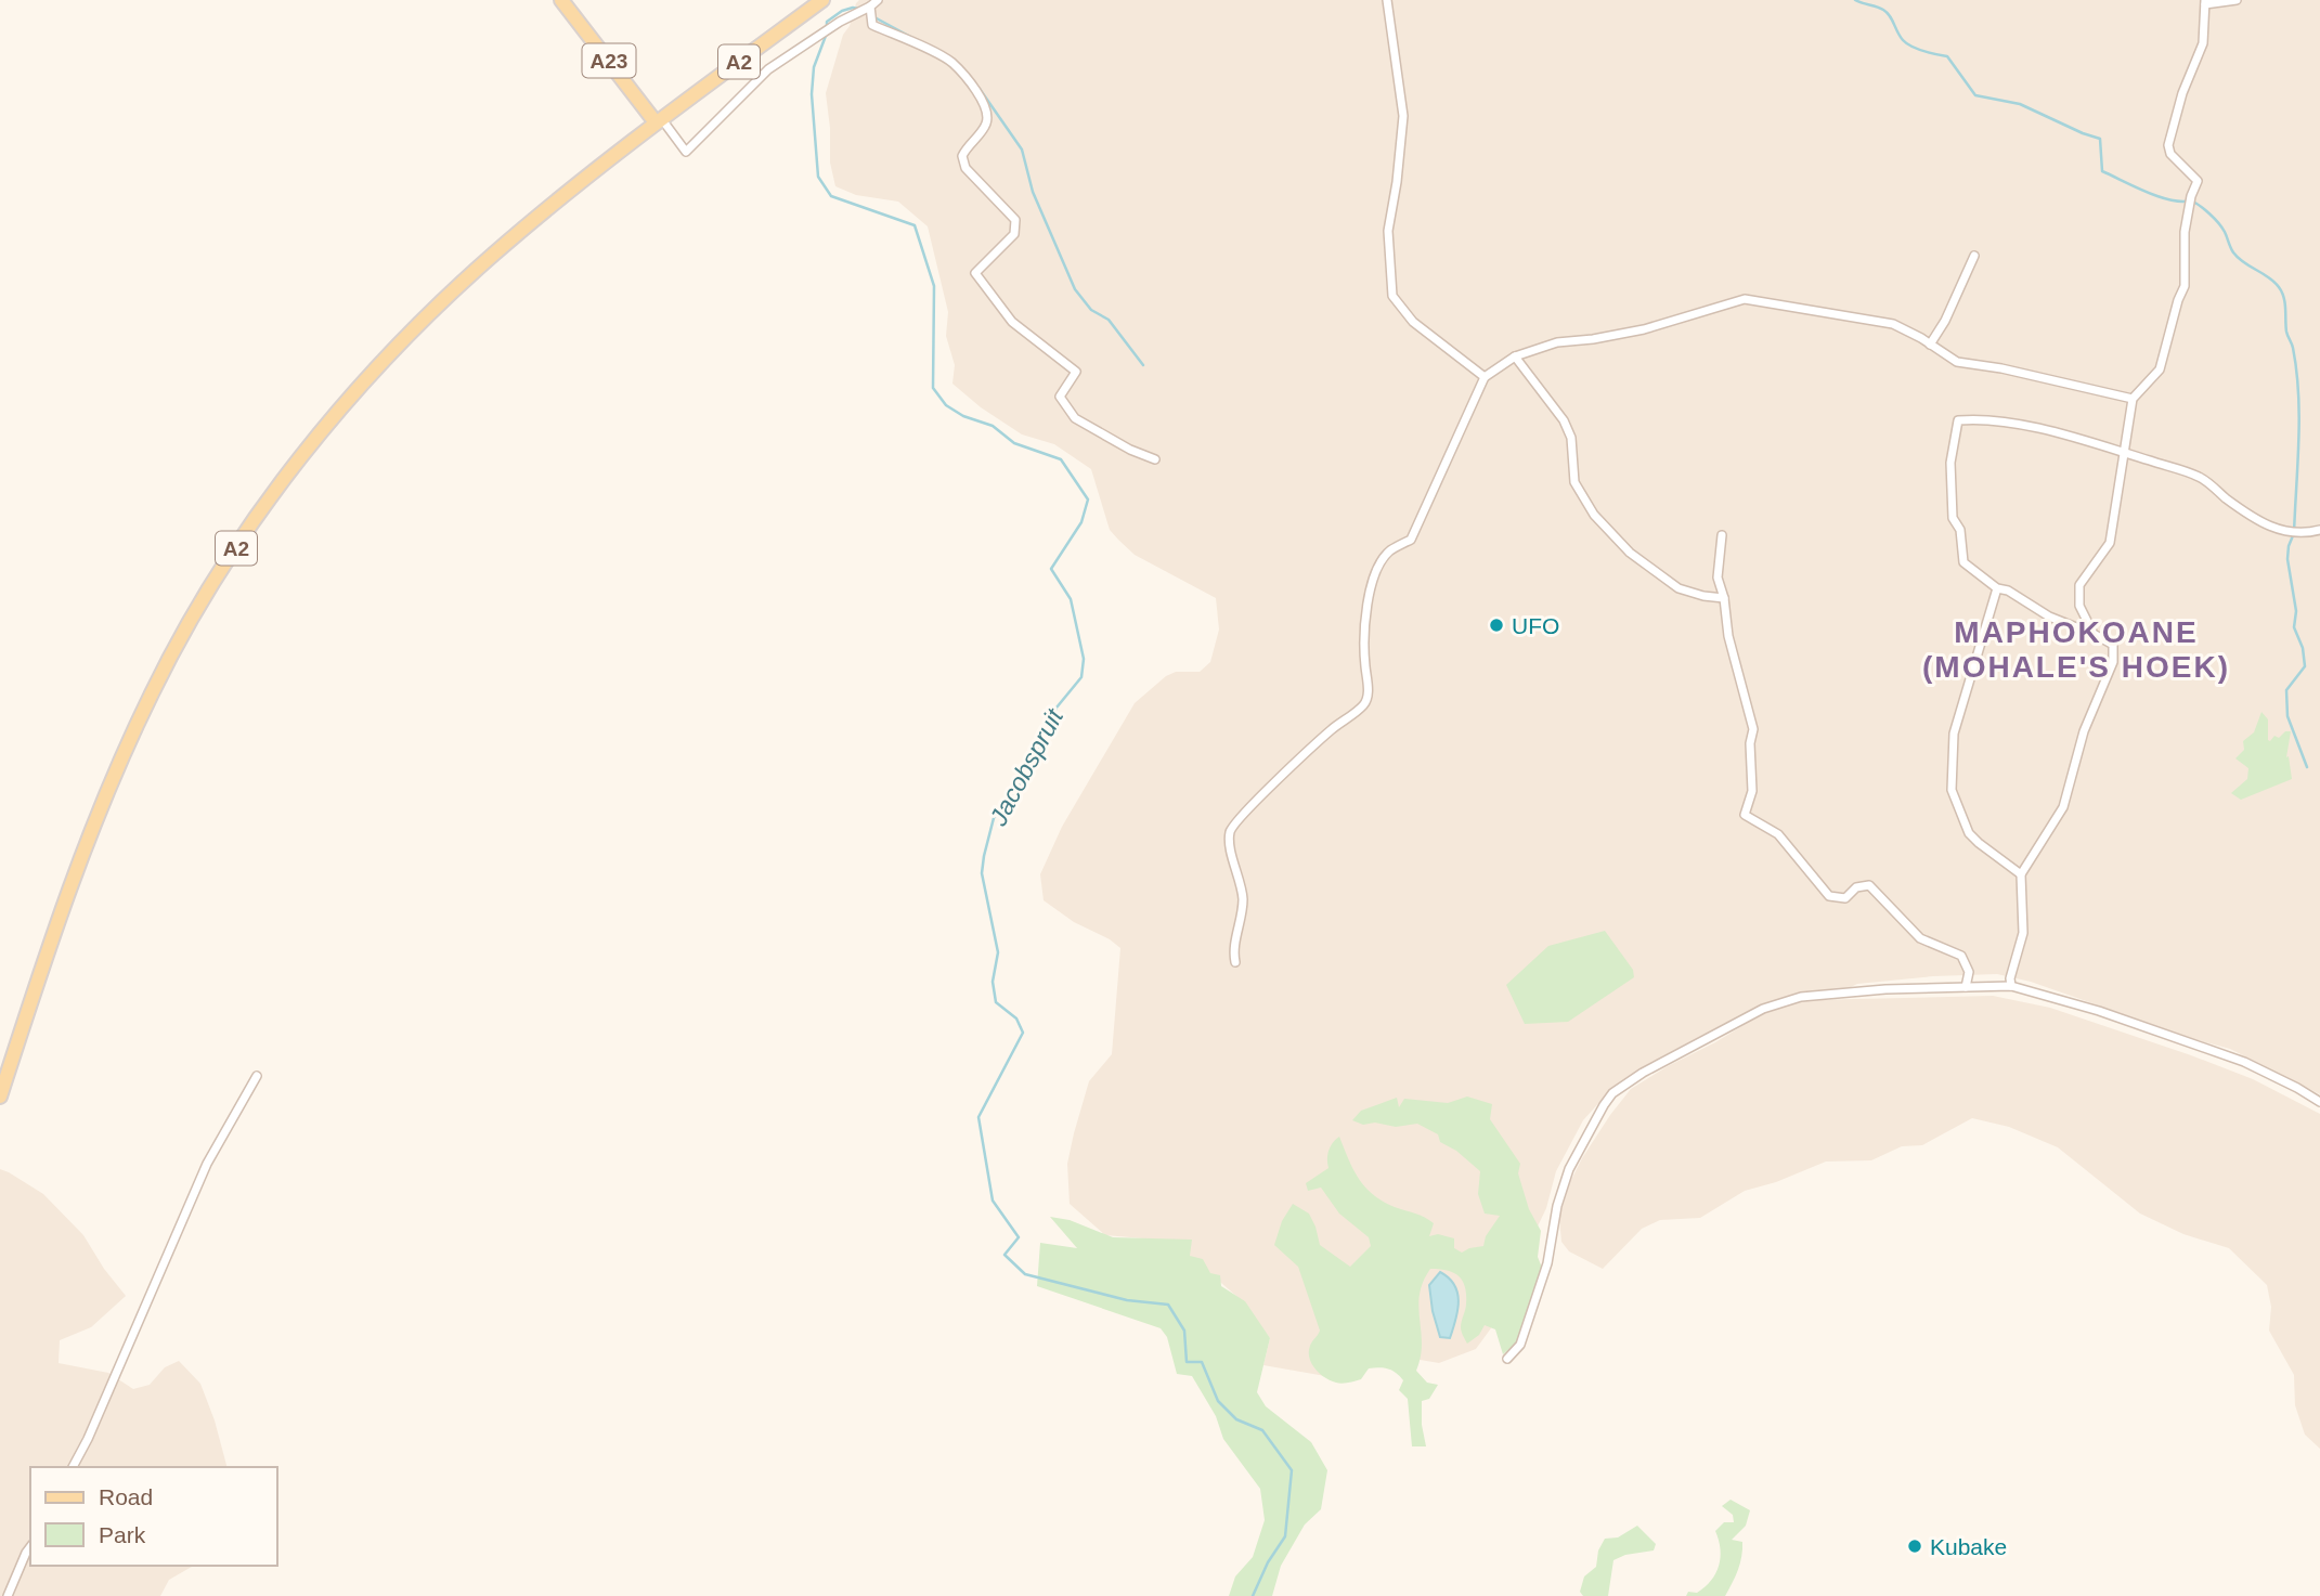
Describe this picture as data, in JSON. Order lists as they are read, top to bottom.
{
  "streets": {
    "main road": ["A23", "A2"]
  },
  "crossings": [
    ["A23", "A2"]
  ],
  "districts": ["MAPHOKOANE (MOHALE'S HOEK)"],
  "water": ["Jacobspruit"],
  "places": ["UFO", "Kubake"],
  "legend": ["Road", "Park"]
}
